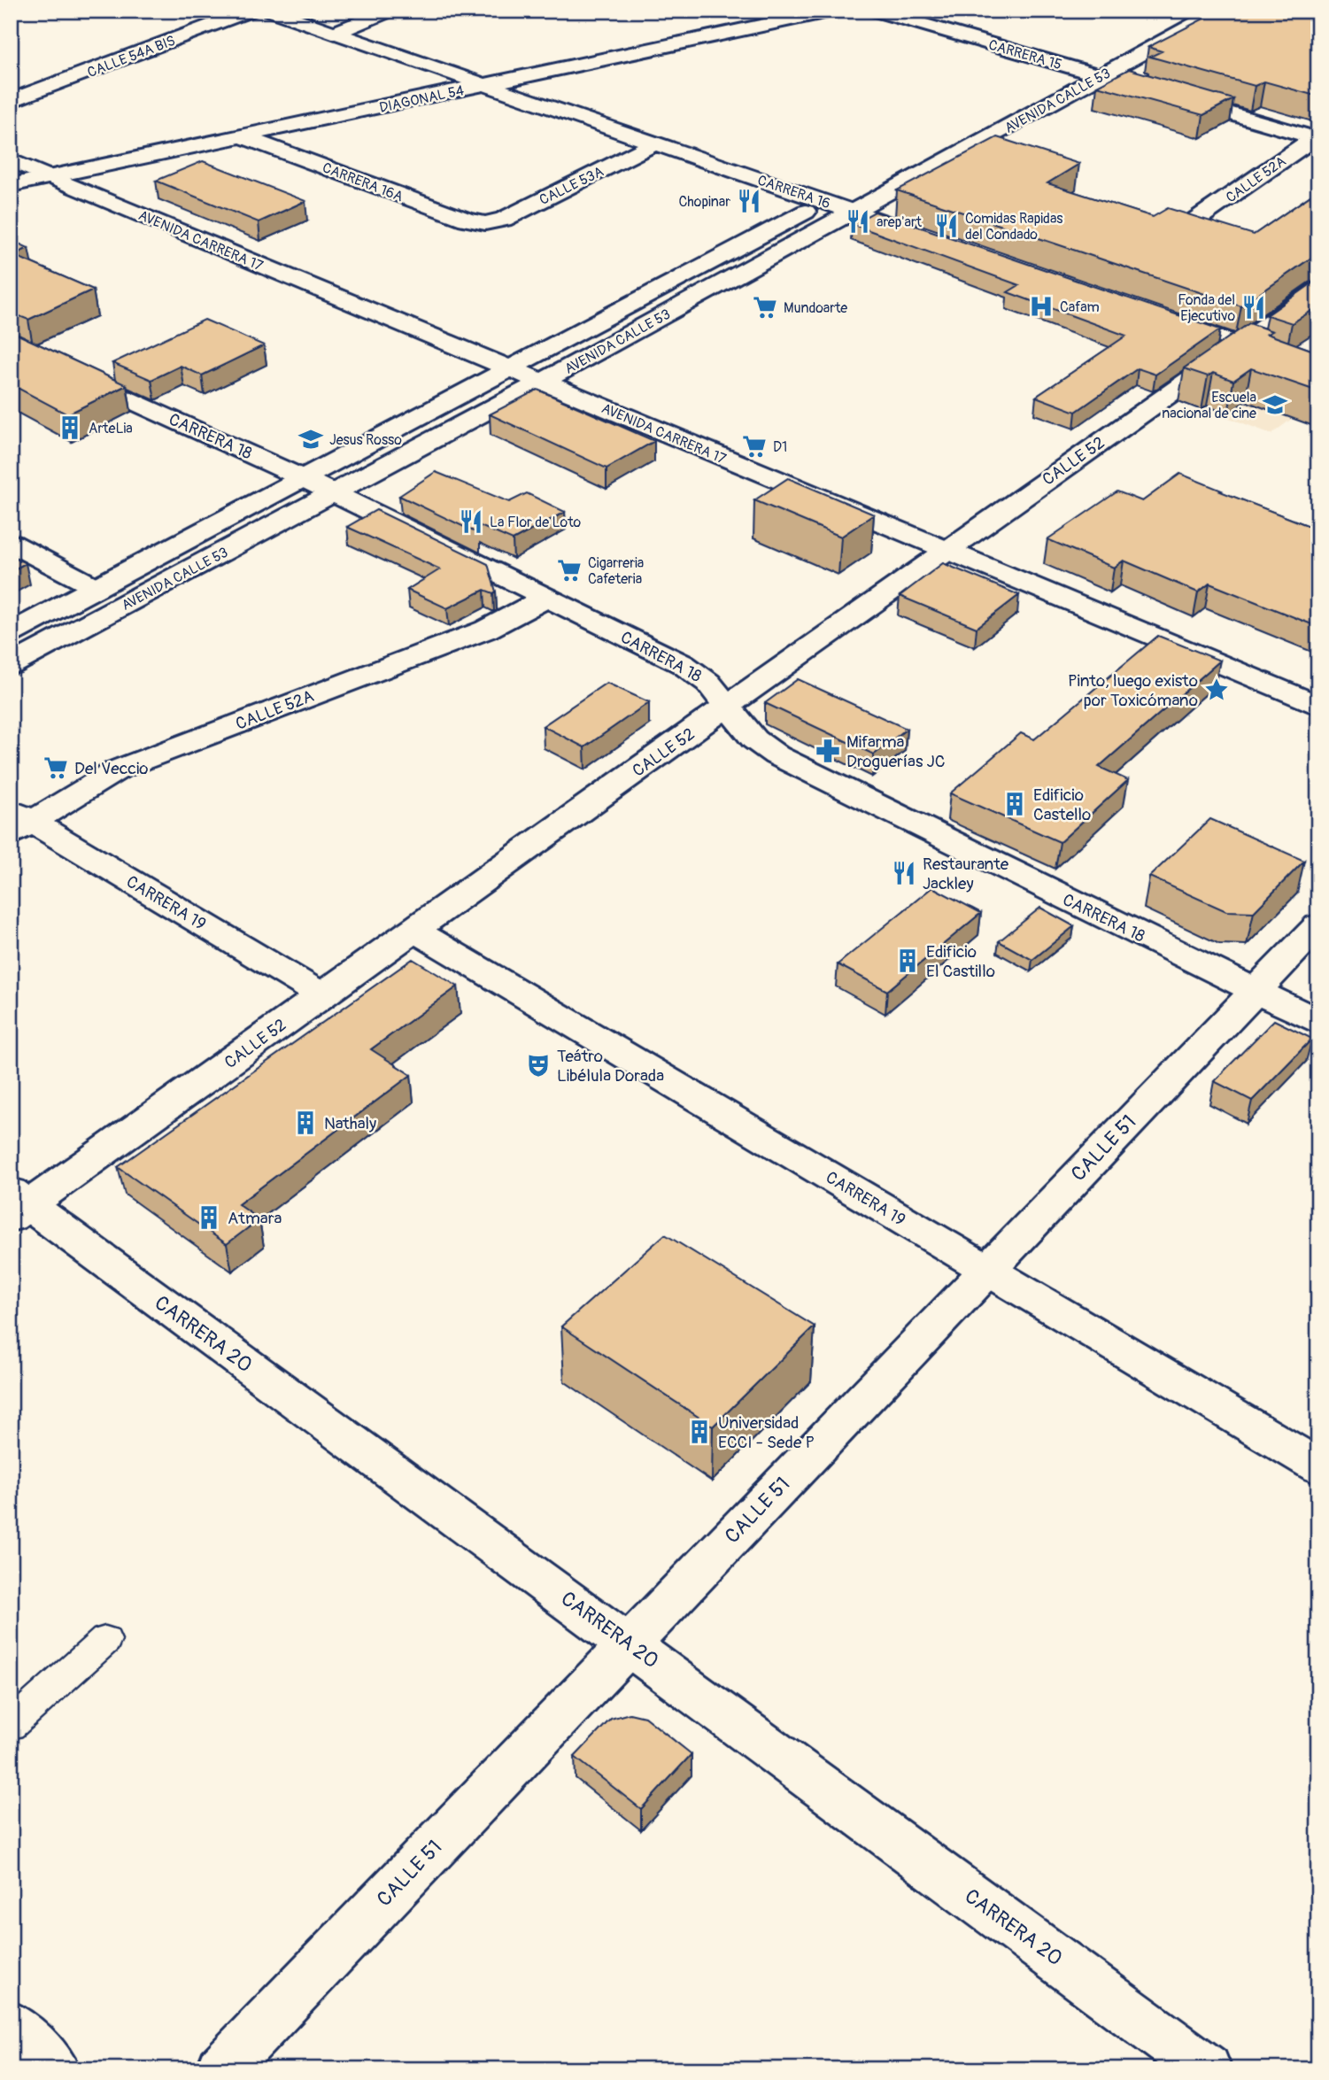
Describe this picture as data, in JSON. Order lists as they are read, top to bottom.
{
  "streets": {
    "street": [
      "CARRERA 15",
      "CALLE 54A BIS",
      "DIAGONAL 54",
      "AVENIDA CALLE 53",
      "CALLE 52A",
      "CARRERA 16A",
      "CALLE 53A",
      "CARRERA 16",
      "AVENIDA CARRERA 17",
      "CARRERA 18",
      "CALLE 52",
      "CARRERA 19",
      "CALLE 51",
      "CARRERA 20"
    ]
  },
  "crossings": [
    ["CARRERA 15", "AVENIDA CALLE 53"],
    ["CARRERA 15", "CALLE 52A"],
    ["DIAGONAL 54", "CARRERA 16A"],
    ["DIAGONAL 54", "CARRERA 16"],
    ["DIAGONAL 54", "AVENIDA CARRERA 17"],
    ["AVENIDA CALLE 53", "CARRERA 16"],
    ["AVENIDA CALLE 53", "AVENIDA CARRERA 17"],
    ["AVENIDA CALLE 53", "CARRERA 18"],
    ["CALLE 52A", "CARRERA 18"],
    ["CALLE 52A", "CARRERA 19"],
    ["CARRERA 16A", "CALLE 53A"],
    ["CALLE 53A", "CARRERA 16"],
    ["AVENIDA CARRERA 17", "CALLE 52"],
    ["CARRERA 18", "CALLE 52"],
    ["CARRERA 18", "CALLE 51"],
    ["CALLE 52", "CARRERA 19"],
    ["CALLE 52", "CARRERA 20"],
    ["CARRERA 19", "CALLE 51"],
    ["CALLE 51", "CARRERA 20"]
  ],
  "places": {
    "restaurant": [
      "Chopinar",
      "arep'art",
      "Comidas Rapidas del Condado",
      "Fonda del Ejecutivo",
      "La Flor de Loto",
      "Restaurante Jackley"
    ],
    "hospital": ["Cafam"],
    "supermarket": [
      "Mundoarte",
      "D1",
      "Cigarreria Cafeteria",
      "Del Veccio"
    ],
    "school or university": ["Escuela nacional de cine", "Jesus Rosso"],
    "building": [
      "ArteLia",
      "Edificio Castello",
      "Edificio El Castillo",
      "Nathaly",
      "Atmara",
      "Universidad ECCI - Sede P"
    ],
    "place": ["Pinto, luego existo por Toxicómano"],
    "pharmacy": ["Mifarma Droguerías JC"],
    "theatre": ["Teátro Libélula Dorada"]
  }
}
